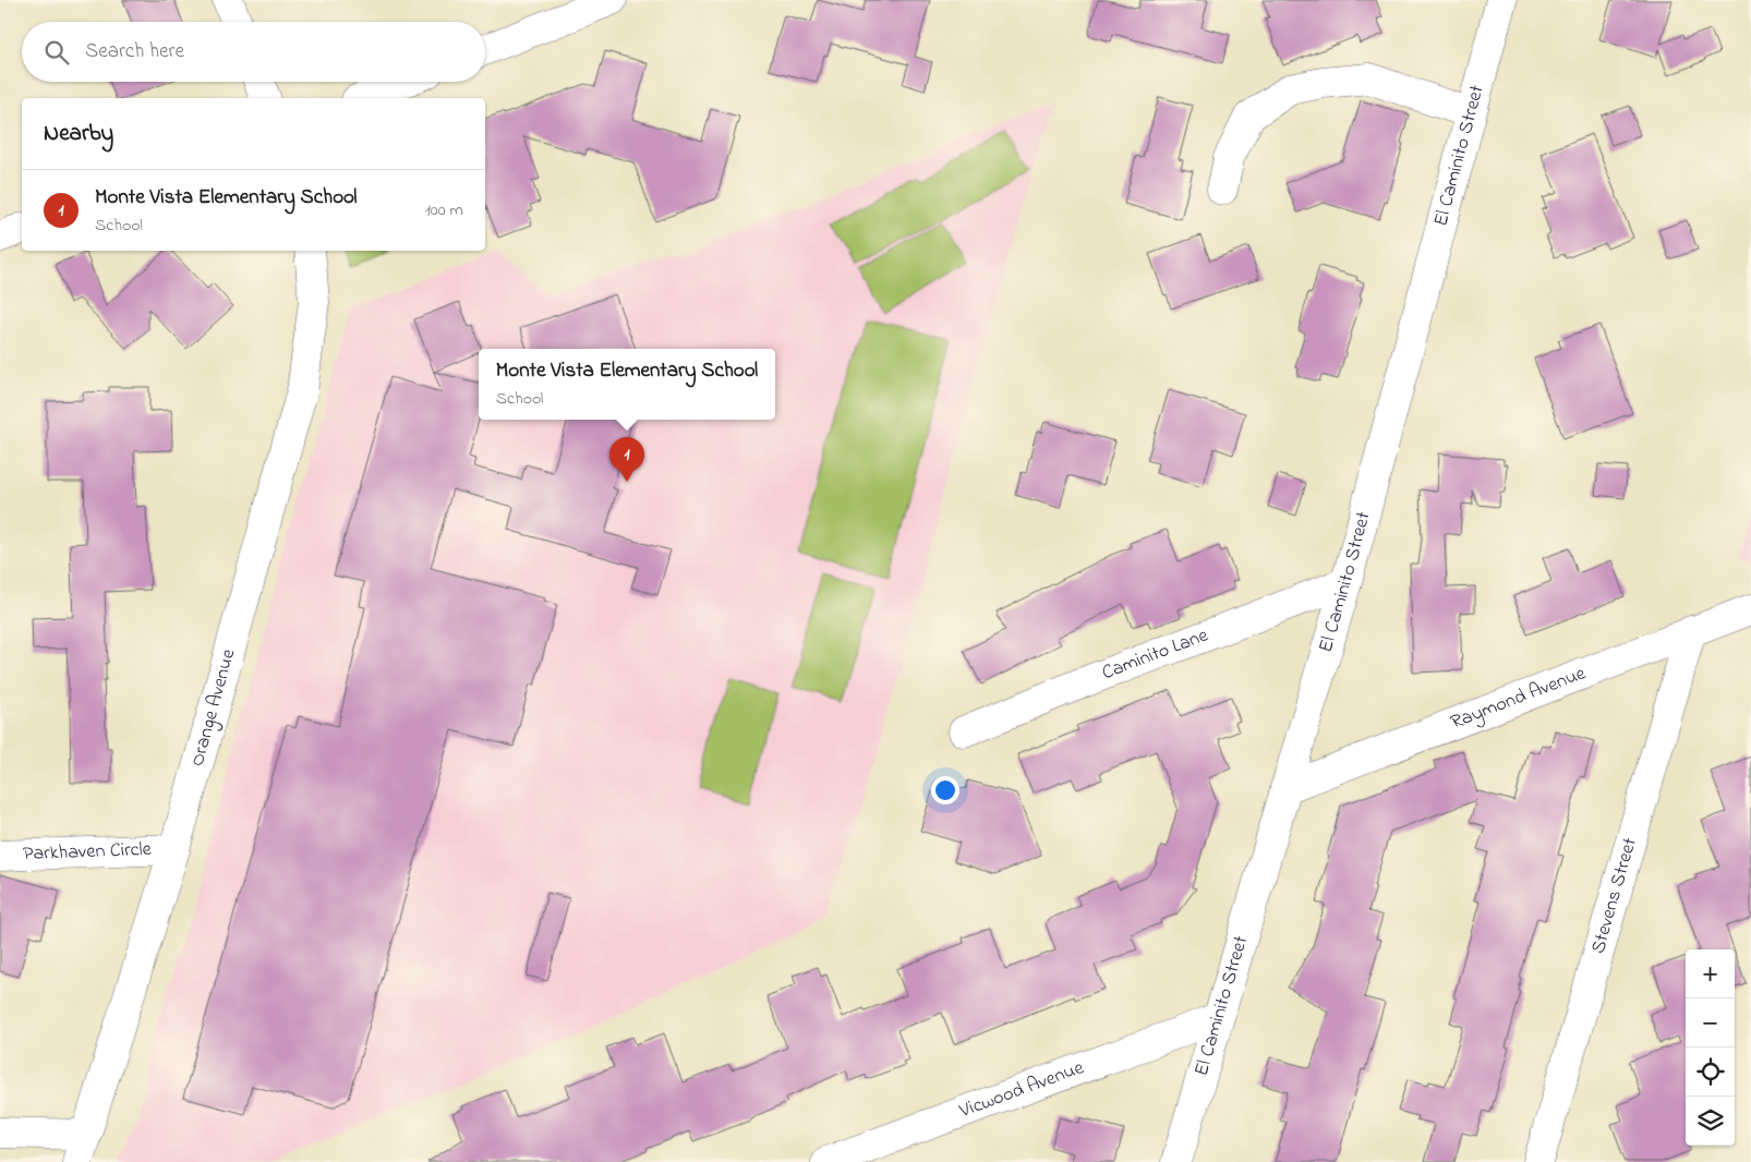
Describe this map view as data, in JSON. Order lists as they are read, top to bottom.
{
  "streets": {
    "street": [
      "El Caminito Street",
      "Caminito Lane",
      "Raymond Avenue",
      "Orange Avenue",
      "Parkhaven Circle",
      "Stevens Street",
      "Vicwood Avenue"
    ]
  },
  "crossings": [
    ["El Caminito Street", "Caminito Lane"],
    ["El Caminito Street", "Raymond Avenue"],
    ["El Caminito Street", "Vicwood Avenue"],
    ["Raymond Avenue", "Stevens Street"],
    ["Orange Avenue", "Parkhaven Circle"]
  ],
  "page": {
    "search": "Search here",
    "heading": "Nearby",
    "list": [
      {
        "mark": "1",
        "name": "Monte Vista Elementary School",
        "note": "School",
        "value": "100 m"
      }
    ],
    "popup": ["Monte Vista Elementary School", "School"],
    "pins": "1",
    "map_buttons": ["+", "−"]
  }
}
